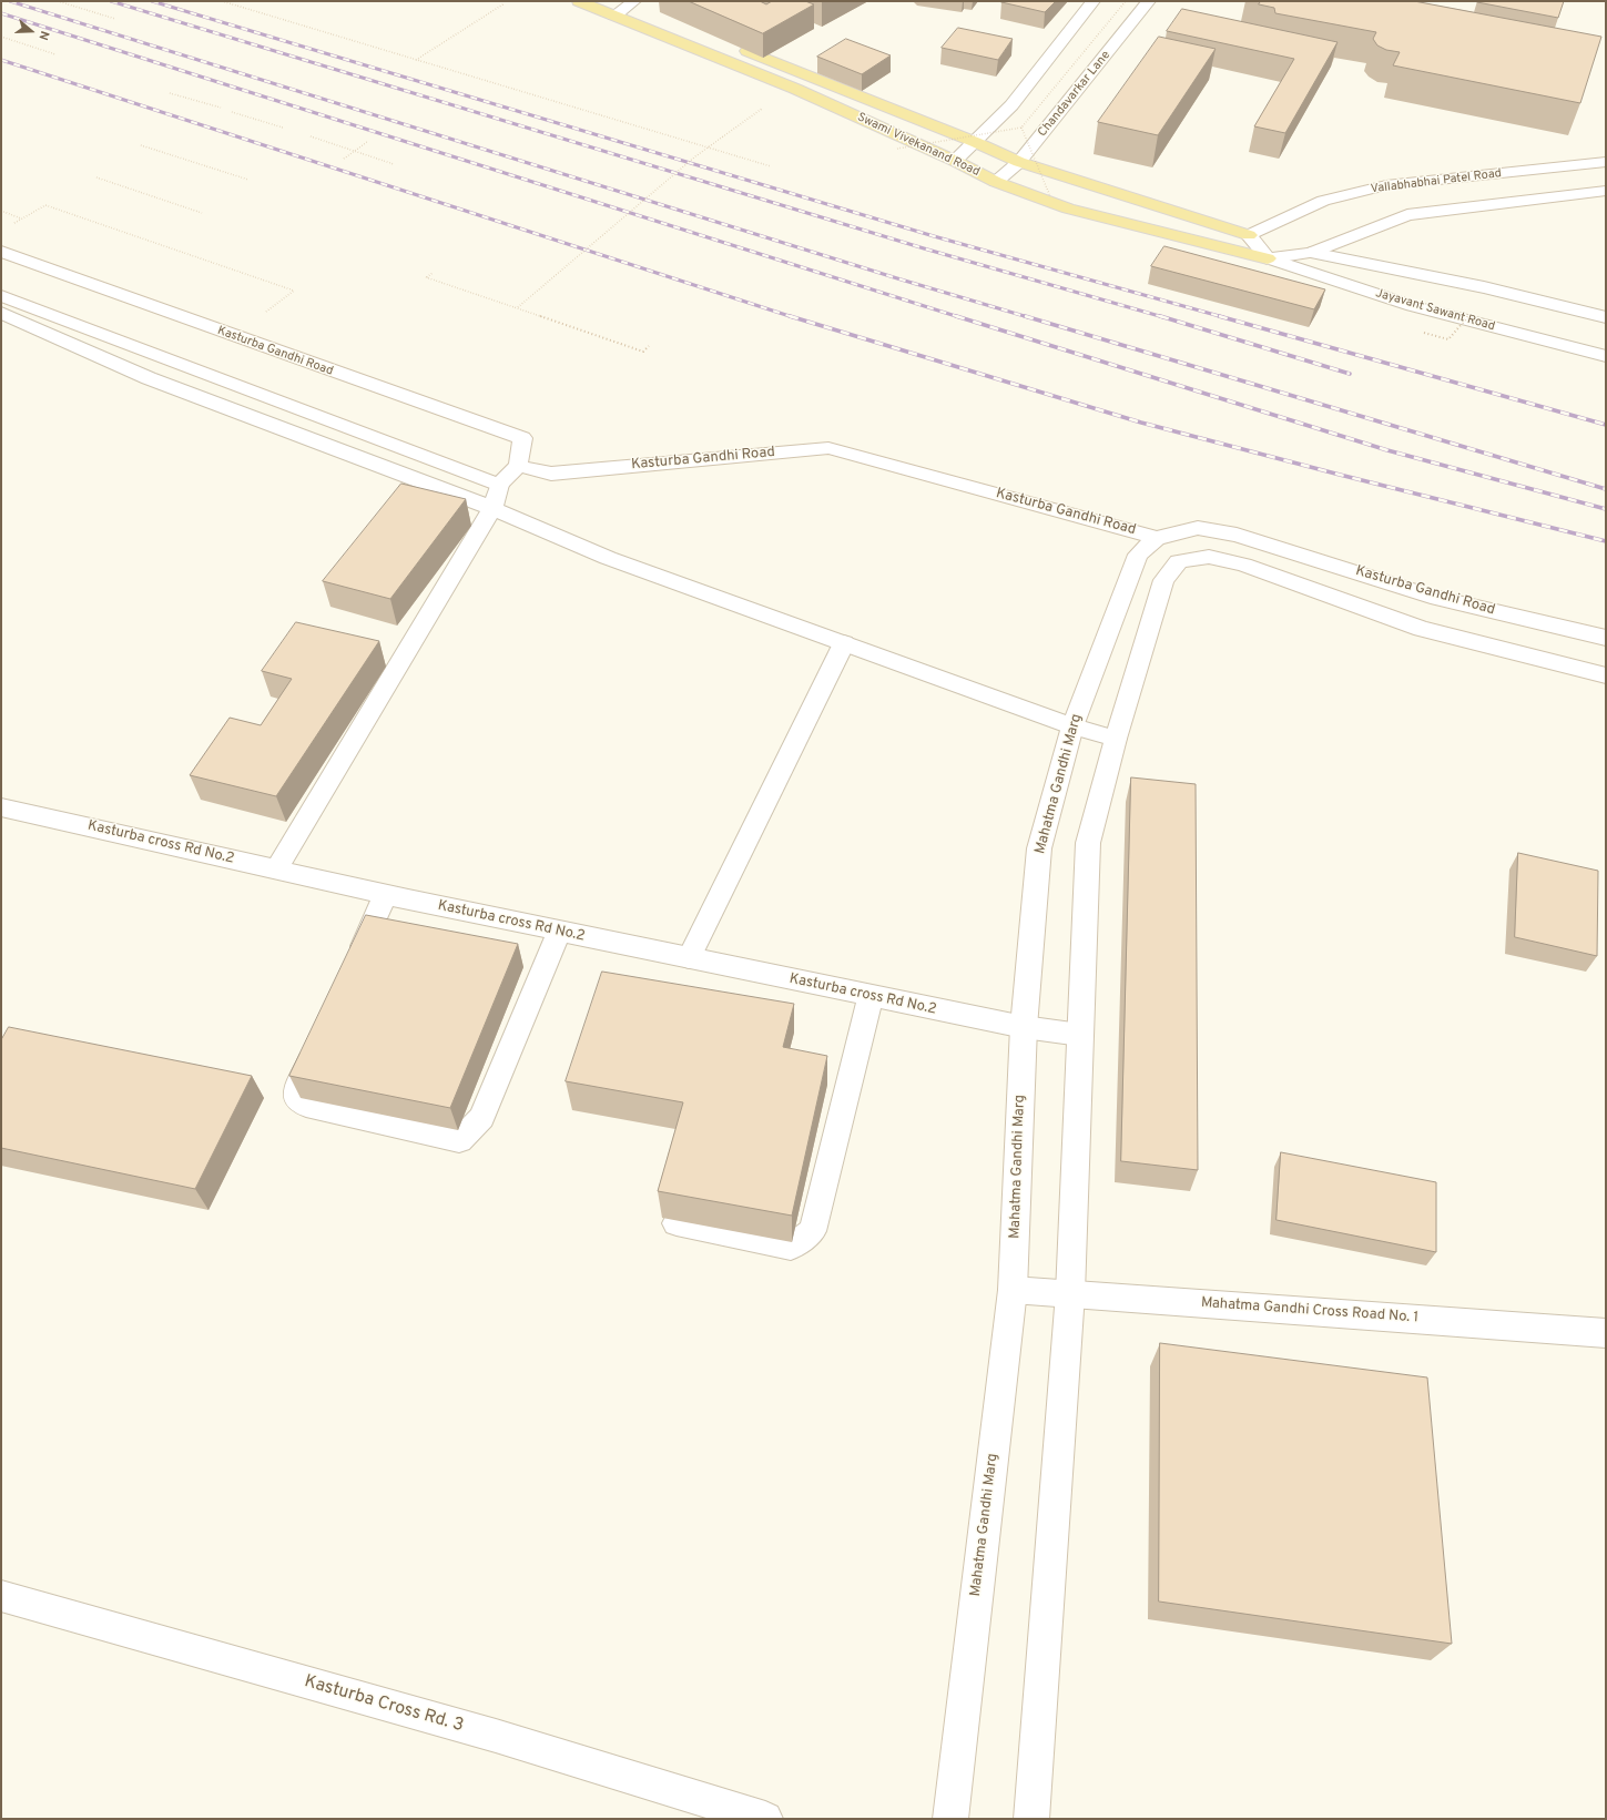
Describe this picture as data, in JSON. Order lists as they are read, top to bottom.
{
  "streets": {
    "main road": [
      "Chandavarkar Lane",
      "Swami Vivekanand Road",
      "Vallabhabhai Patel Road",
      "Jayavant Sawant Road",
      "Kasturba Gandhi Road",
      "Mahatma Gandhi Marg",
      "Kasturba cross Rd No.2",
      "Mahatma Gandhi Cross Road No. 1",
      "Kasturba Cross Rd. 3"
    ]
  },
  "crossings": [
    ["Chandavarkar Lane", "Swami Vivekanand Road"],
    ["Swami Vivekanand Road", "Vallabhabhai Patel Road"],
    ["Swami Vivekanand Road", "Jayavant Sawant Road"],
    ["Vallabhabhai Patel Road", "Jayavant Sawant Road"],
    ["Kasturba Gandhi Road", "Mahatma Gandhi Marg"],
    ["Mahatma Gandhi Marg", "Kasturba cross Rd No.2"],
    ["Mahatma Gandhi Marg", "Mahatma Gandhi Cross Road No. 1"]
  ],
  "north": "right"
}
